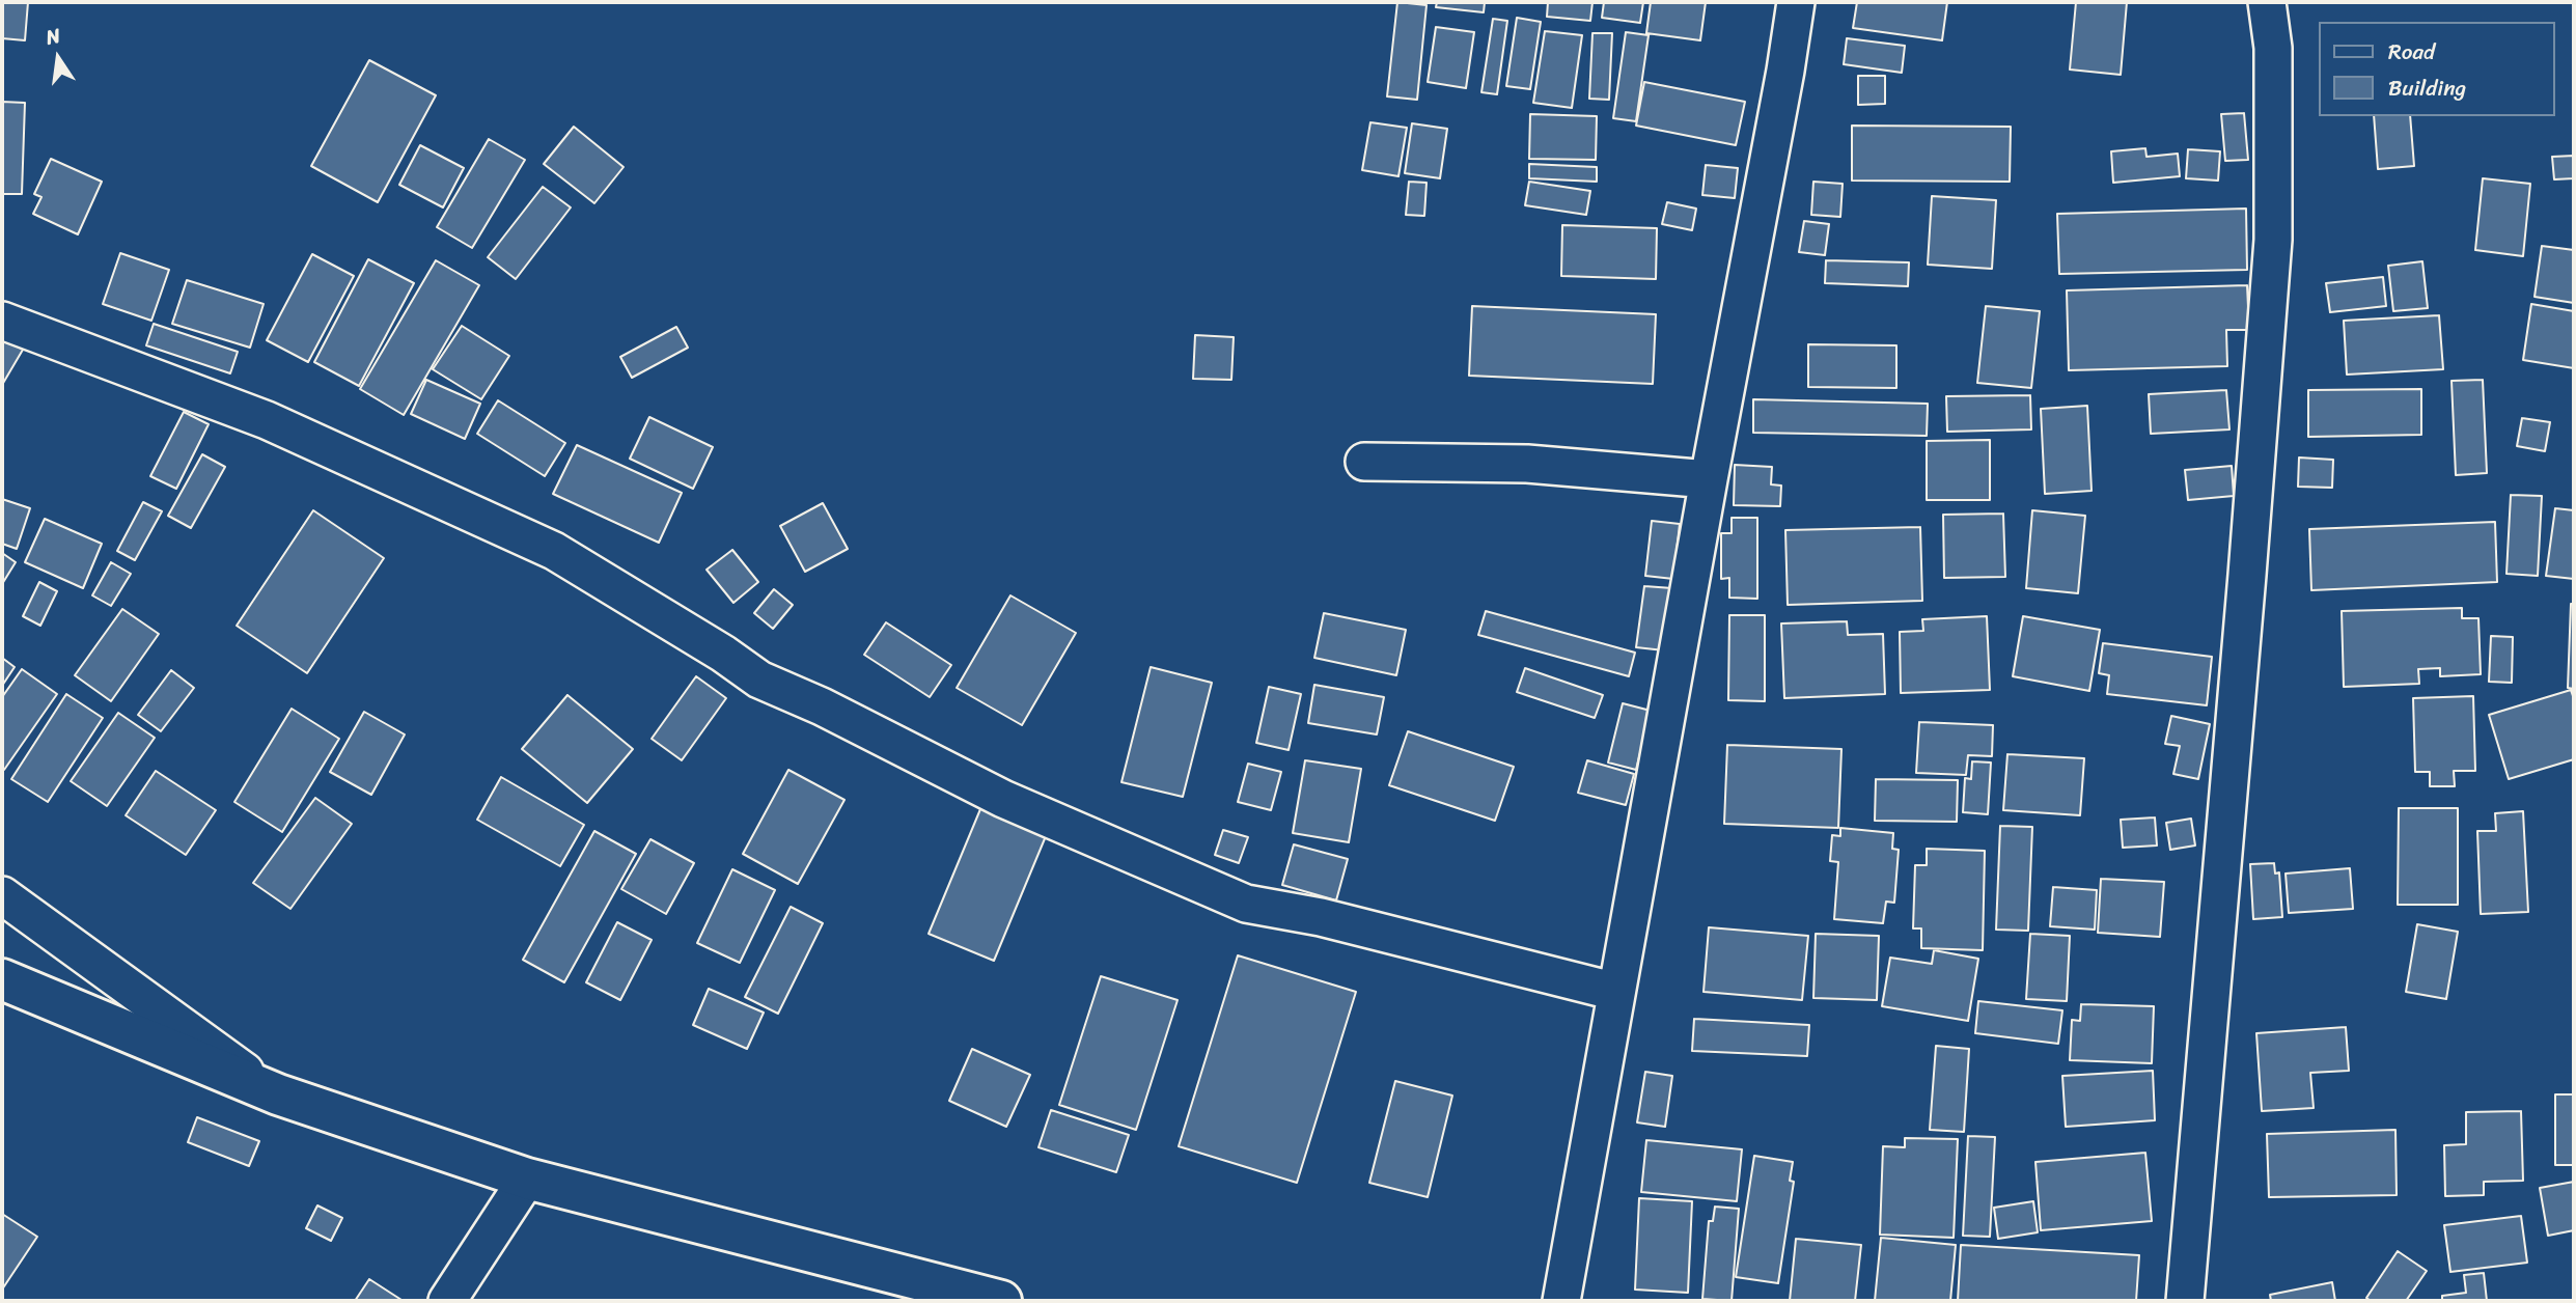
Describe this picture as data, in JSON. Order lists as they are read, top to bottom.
{
  "legend": ["Road", "Building"],
  "north": "top"
}
